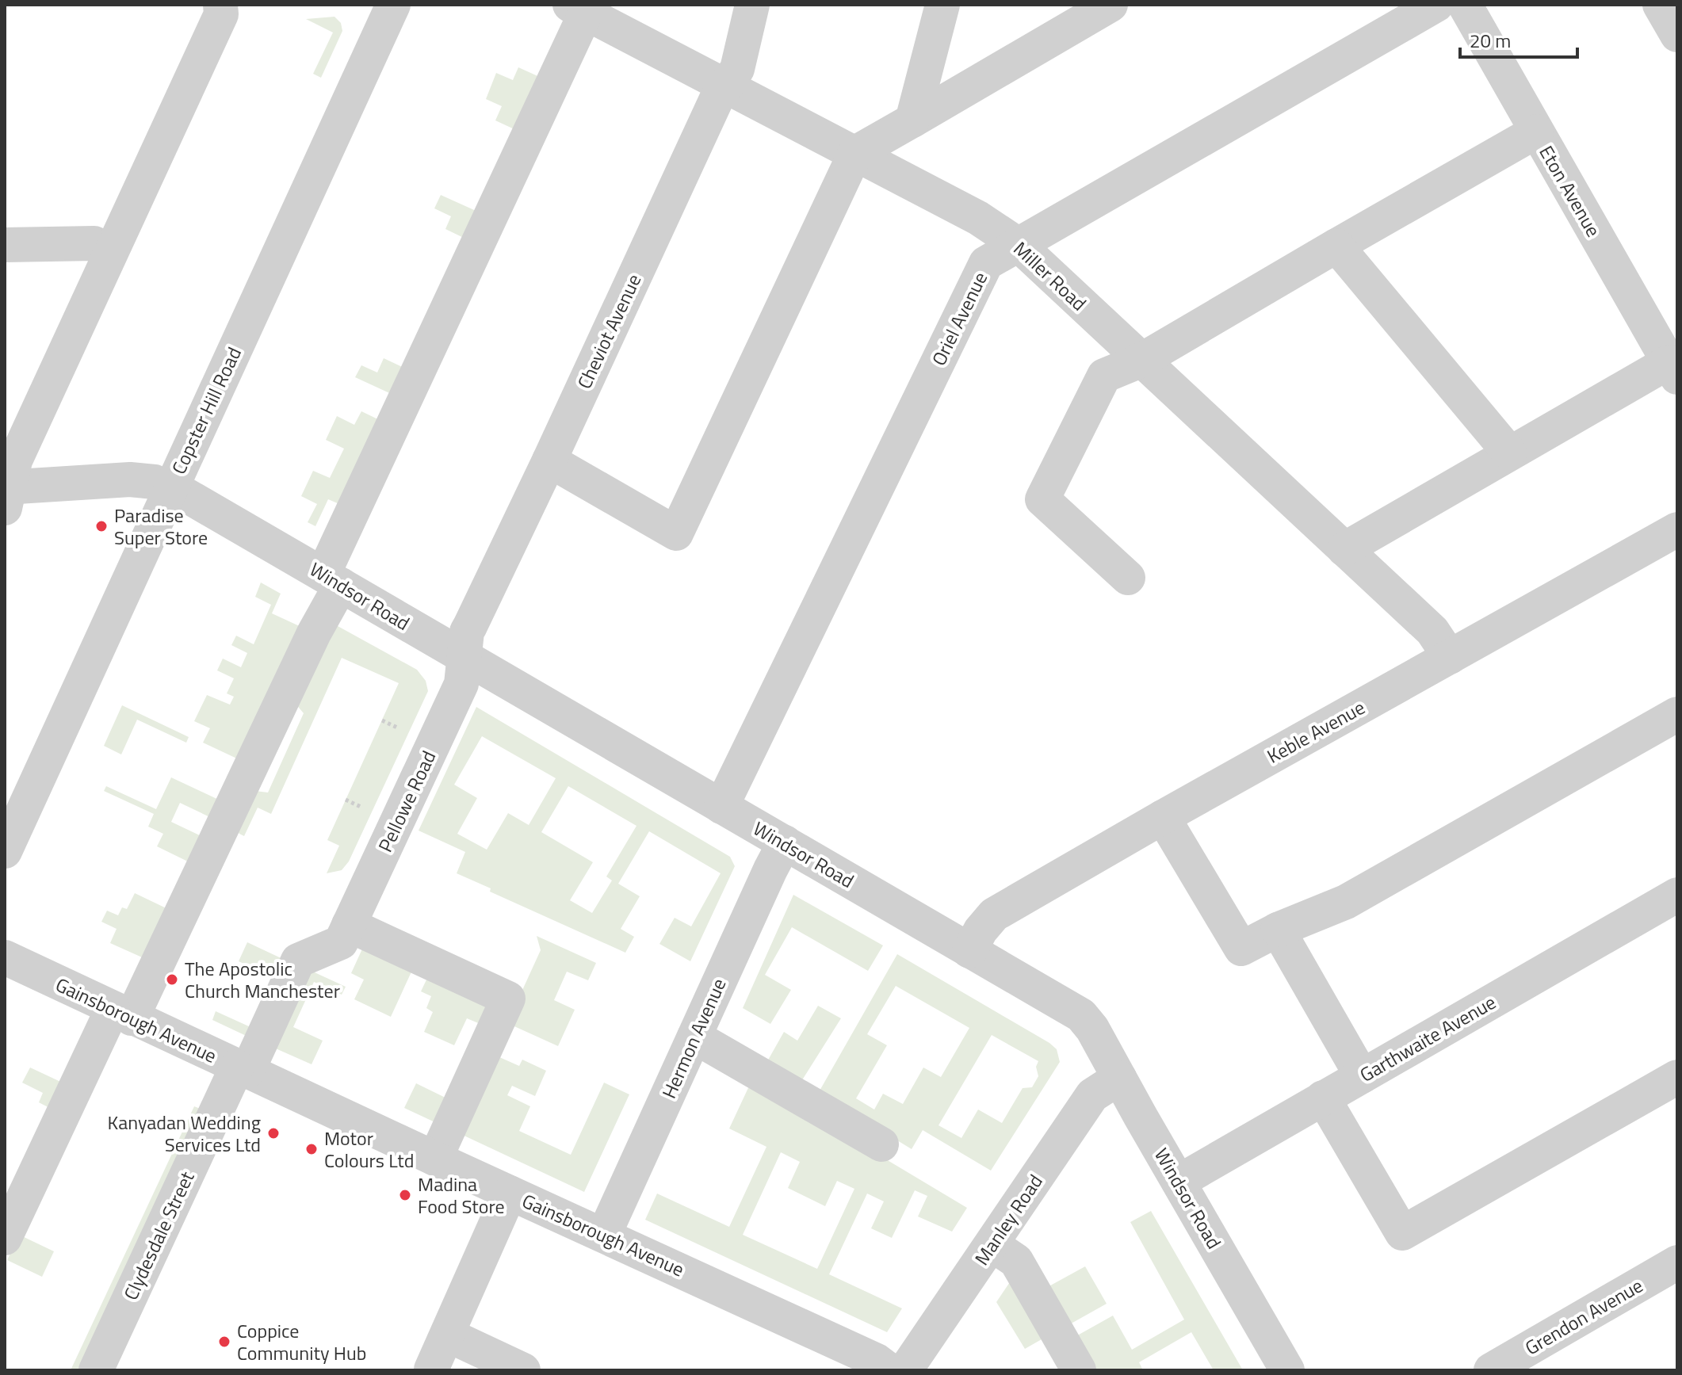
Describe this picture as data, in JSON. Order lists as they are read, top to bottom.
{
  "streets": {
    "street": [
      "Eton Avenue",
      "Miller Road",
      "Oriel Avenue",
      "Cheviot Avenue",
      "Copster Hill Road",
      "Windsor Road",
      "Keble Avenue",
      "Pellowe Road",
      "Gainsborough Avenue",
      "Hermon Avenue",
      "Garthwaite Avenue",
      "Manley Road",
      "Clydesdale Street",
      "Grendon Avenue"
    ]
  },
  "crossings": [
    ["Miller Road", "Oriel Avenue"],
    ["Miller Road", "Cheviot Avenue"],
    ["Miller Road", "Keble Avenue"],
    ["Oriel Avenue", "Windsor Road"],
    ["Cheviot Avenue", "Windsor Road"],
    ["Cheviot Avenue", "Pellowe Road"],
    ["Copster Hill Road", "Windsor Road"],
    ["Windsor Road", "Keble Avenue"],
    ["Windsor Road", "Pellowe Road"],
    ["Windsor Road", "Hermon Avenue"],
    ["Windsor Road", "Garthwaite Avenue"],
    ["Windsor Road", "Manley Road"],
    ["Pellowe Road", "Clydesdale Street"],
    ["Gainsborough Avenue", "Hermon Avenue"],
    ["Gainsborough Avenue", "Clydesdale Street"]
  ],
  "places": [
    "Paradise Super Store",
    "The Apostolic Church Manchester",
    "Kanyadan Wedding Services Ltd",
    "Motor Colours Ltd",
    "Madina Food Store",
    "Coppice Community Hub"
  ],
  "scale_bar": "20 m"
}
